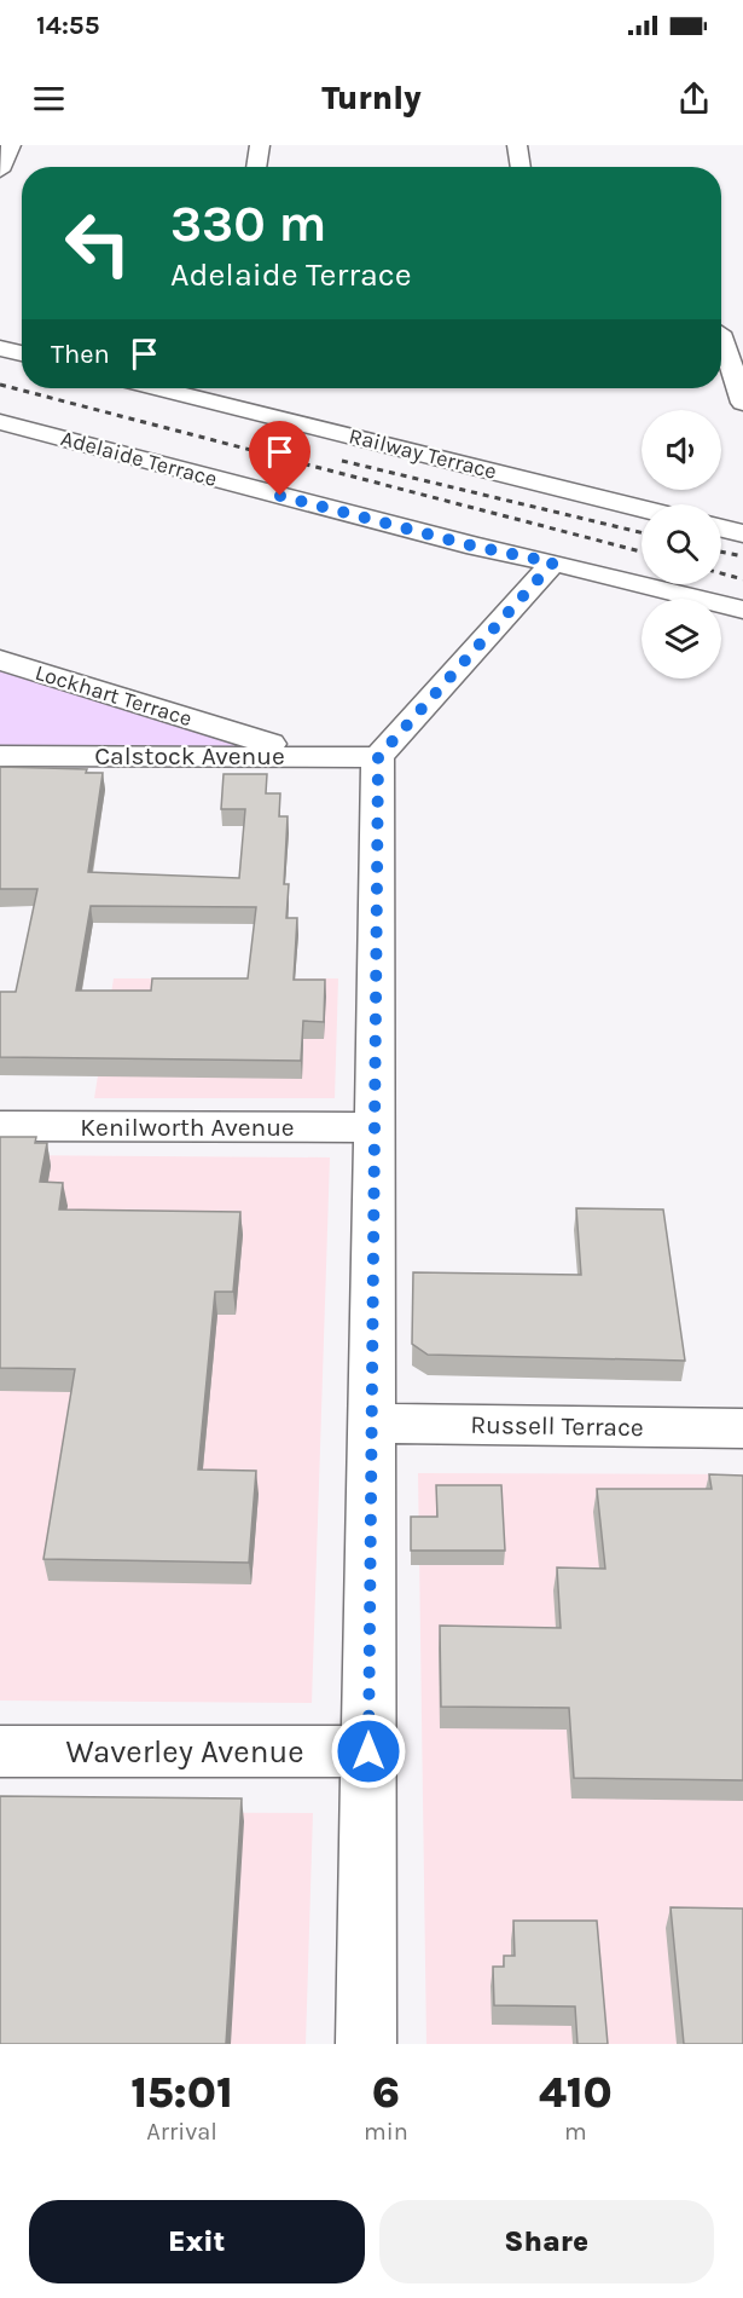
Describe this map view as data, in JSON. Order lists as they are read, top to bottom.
{
  "streets": {
    "street": [
      "Railway Terrace",
      "Adelaide Terrace",
      "Lockhart Terrace",
      "Calstock Avenue",
      "Kenilworth Avenue",
      "Russell Terrace",
      "Waverley Avenue"
    ]
  },
  "crossings": [
    ["Lockhart Terrace", "Calstock Avenue"]
  ],
  "page": {
    "status": "14:55",
    "header": "Turnly",
    "turn": ["330 m", "Adelaide Terrace"],
    "then": "Then",
    "eta": [
      "15:01",
      "Arrival",
      "6",
      "min",
      "410",
      "m"
    ],
    "buttons": ["Exit", "Share"]
  }
}
